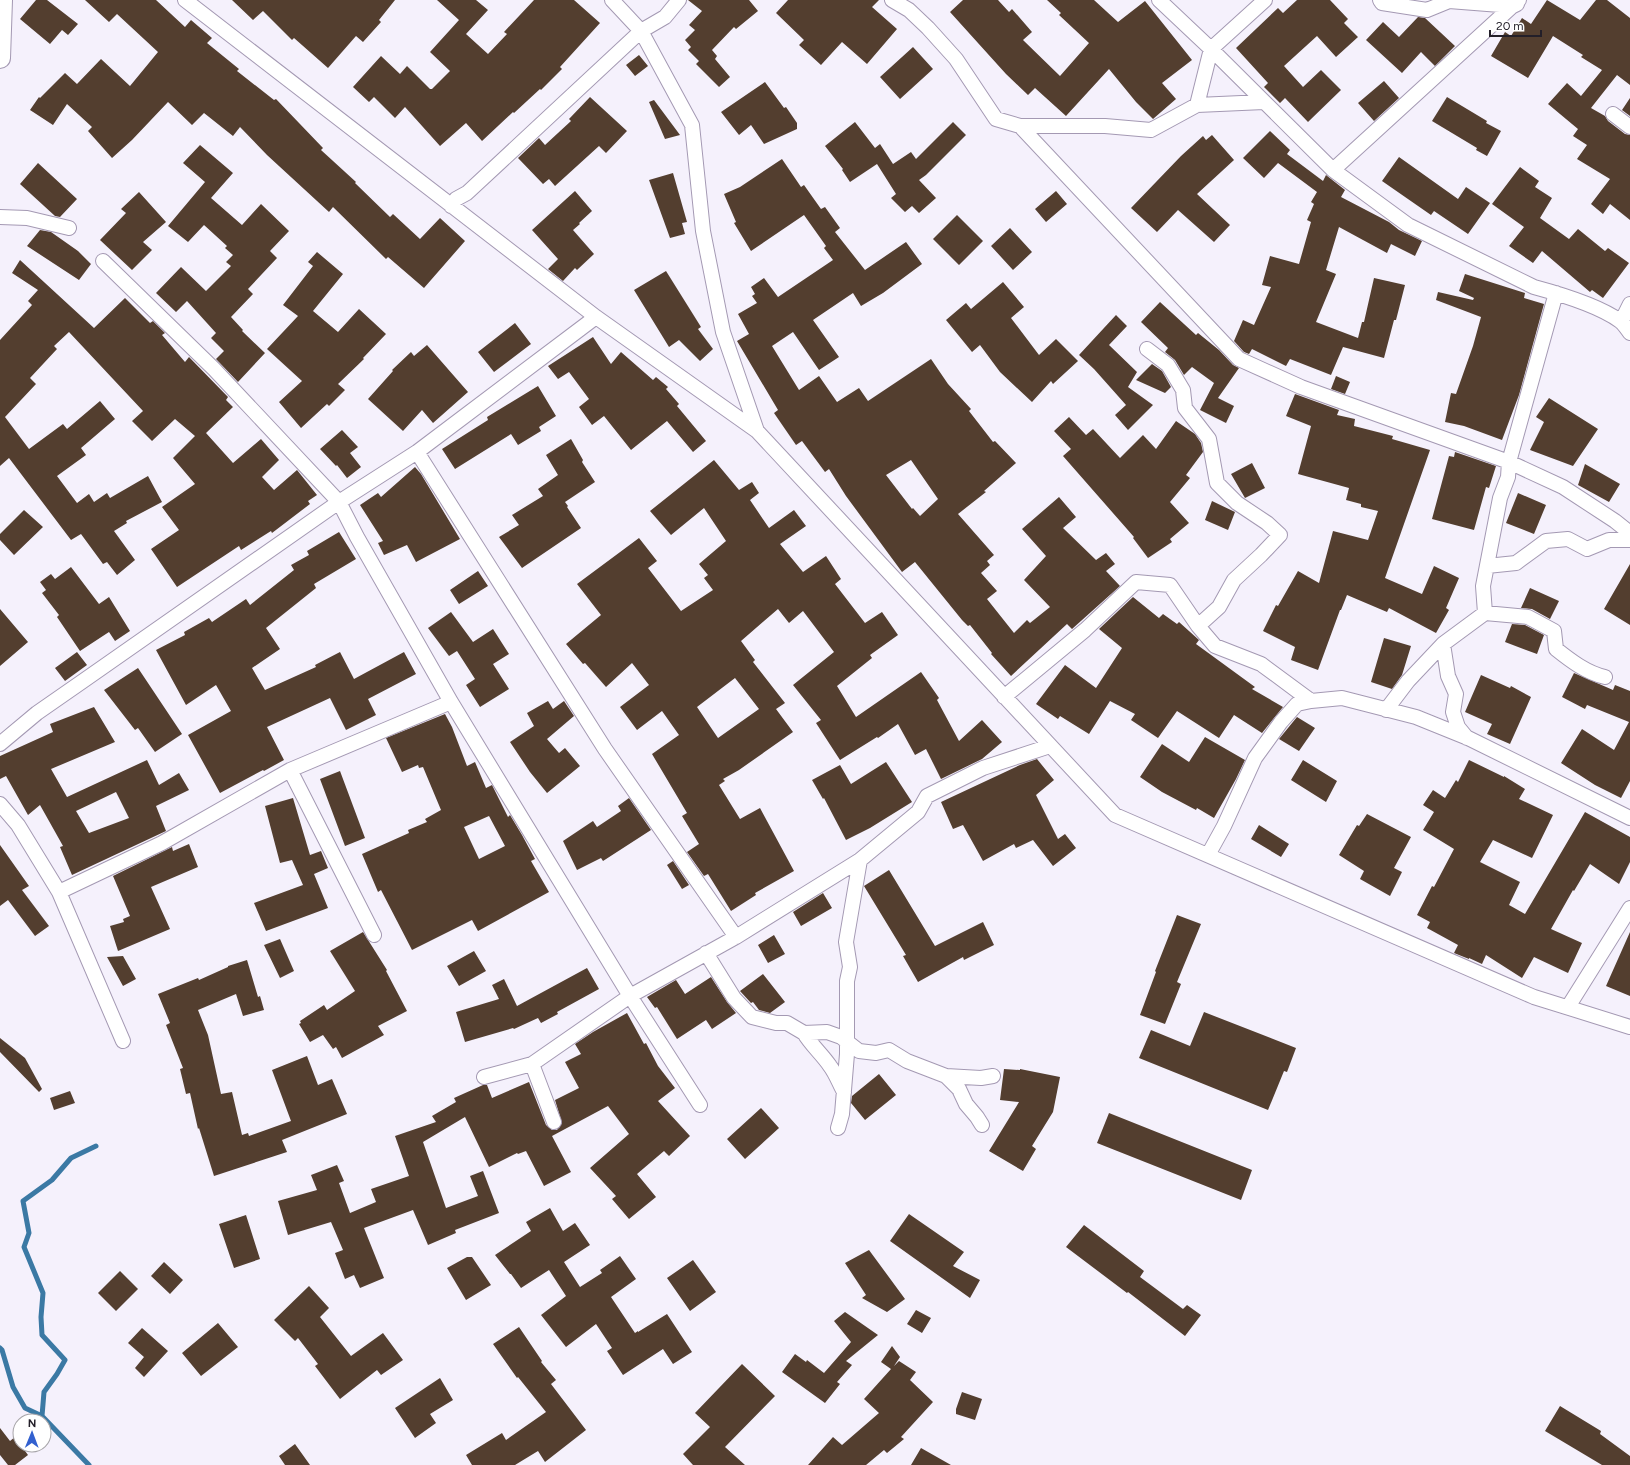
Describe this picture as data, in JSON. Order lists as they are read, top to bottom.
{
  "scale_bar": "20 m",
  "north": "top"
}
